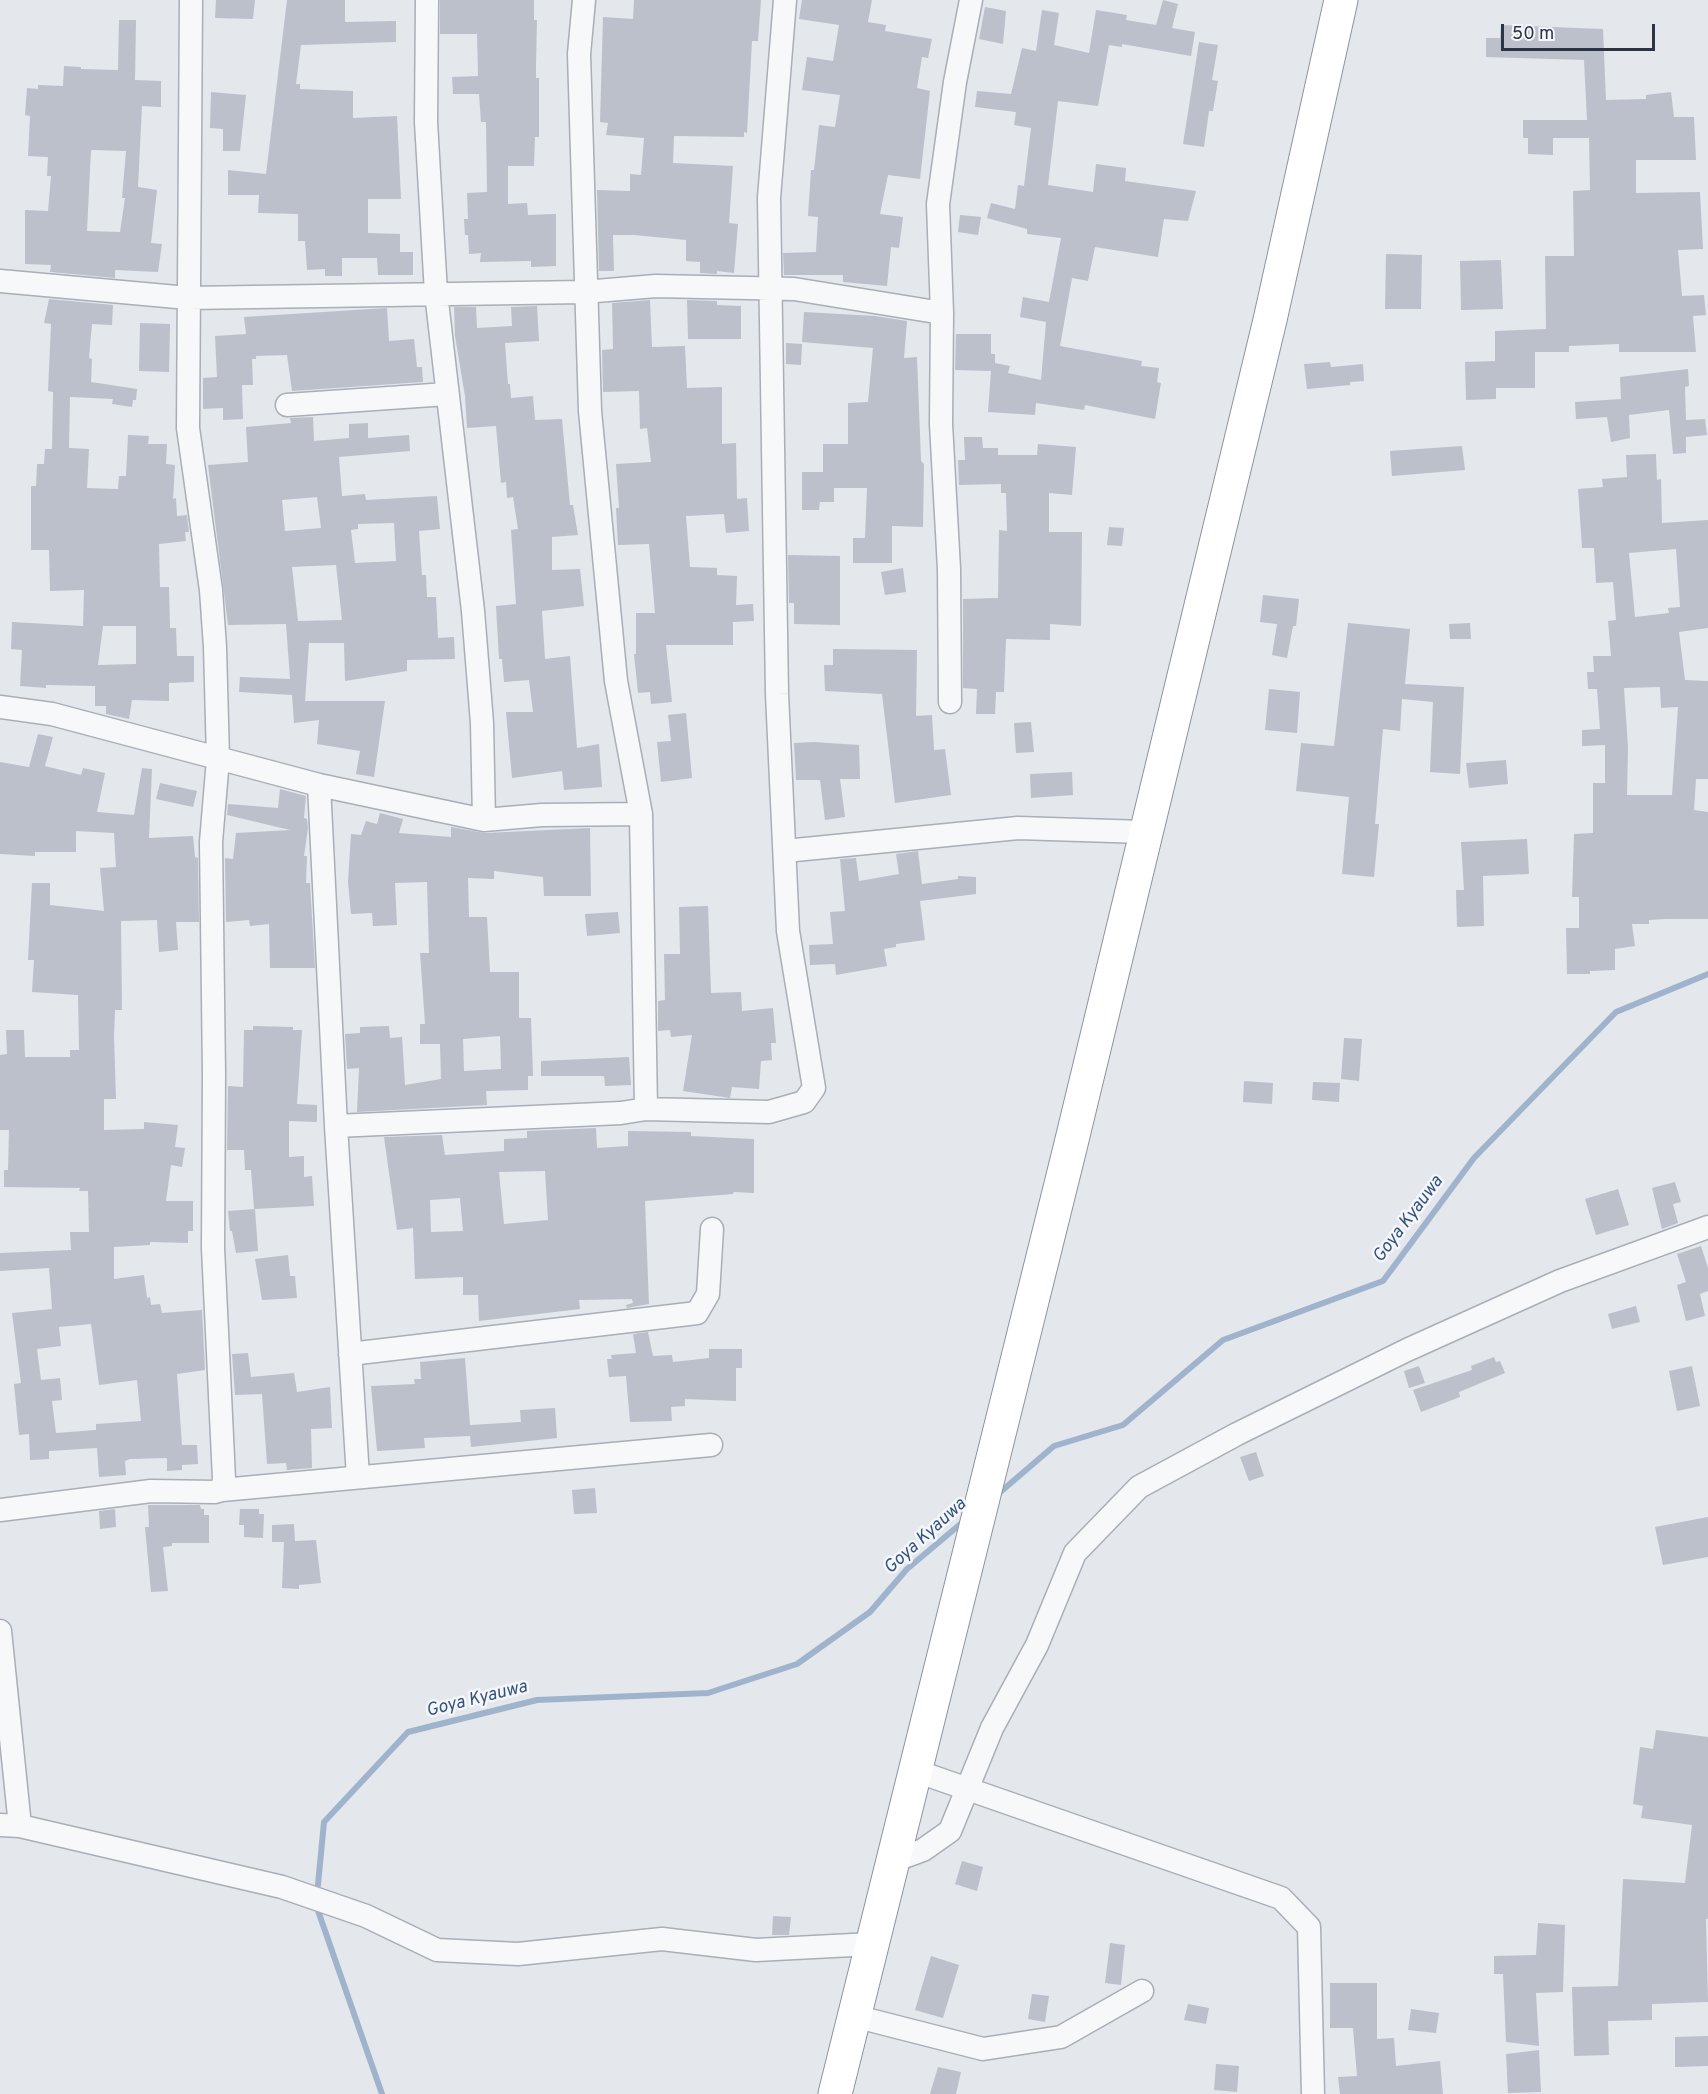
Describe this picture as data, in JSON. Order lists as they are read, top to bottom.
{
  "water": ["Goya Kyauwa"],
  "scale_bar": "50 m"
}
